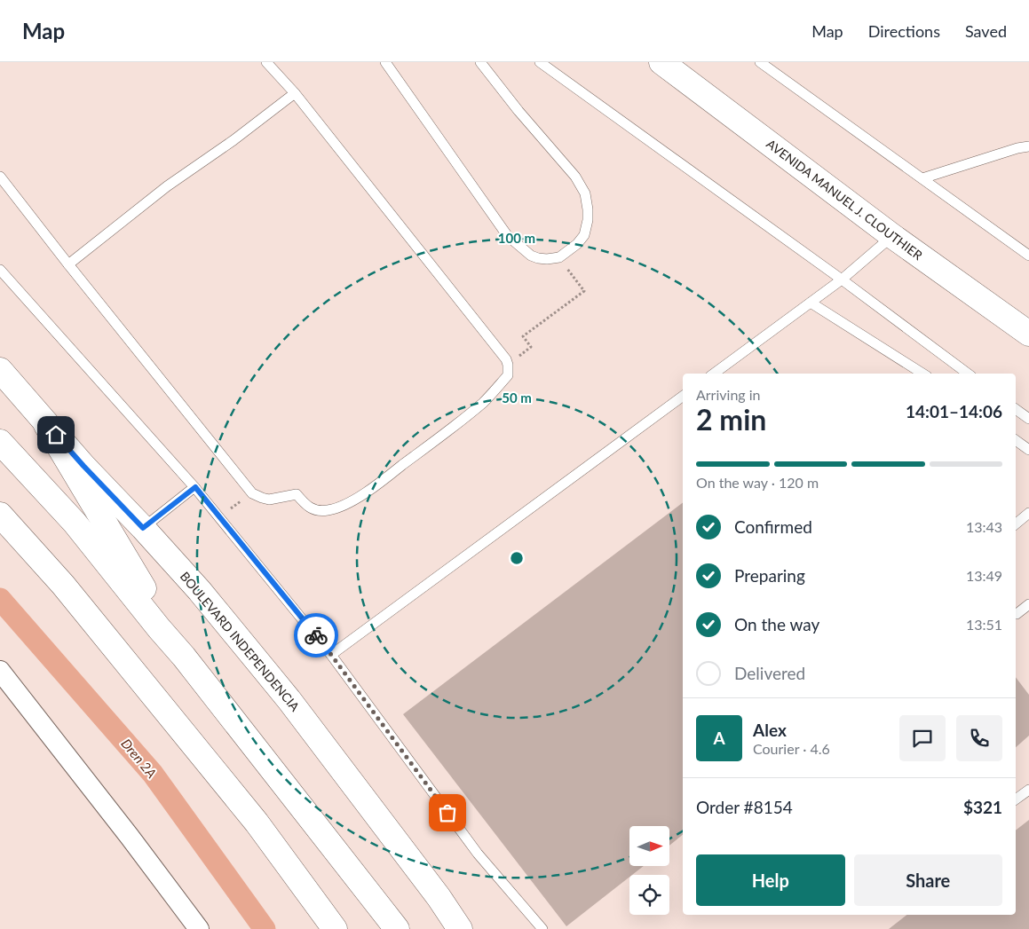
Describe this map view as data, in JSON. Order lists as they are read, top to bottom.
{
  "streets": {
    "main road": ["AVENIDA MANUEL J. CLOUTHIER", "BOULEVARD INDEPENDENCIA"]
  },
  "water": ["Dren 2A"],
  "north": "right",
  "page": {
    "header": "Map",
    "nav": ["Map", "Directions", "Saved"],
    "heading": ["2 min", "Arriving in", "14:01–14:06"],
    "panel": [
      "Alex",
      "Courier · 4.6",
      "Order #8154",
      "$321"
    ],
    "bar": "On the way · 120 m",
    "list": [
      ["Confirmed", "13:43"],
      ["Preparing", "13:49"],
      ["On the way", "13:51"],
      "Delivered"
    ],
    "round": "A",
    "buttons": ["Help", "Share"]
  },
  "rings": ["100 m", "50 m"]
}
